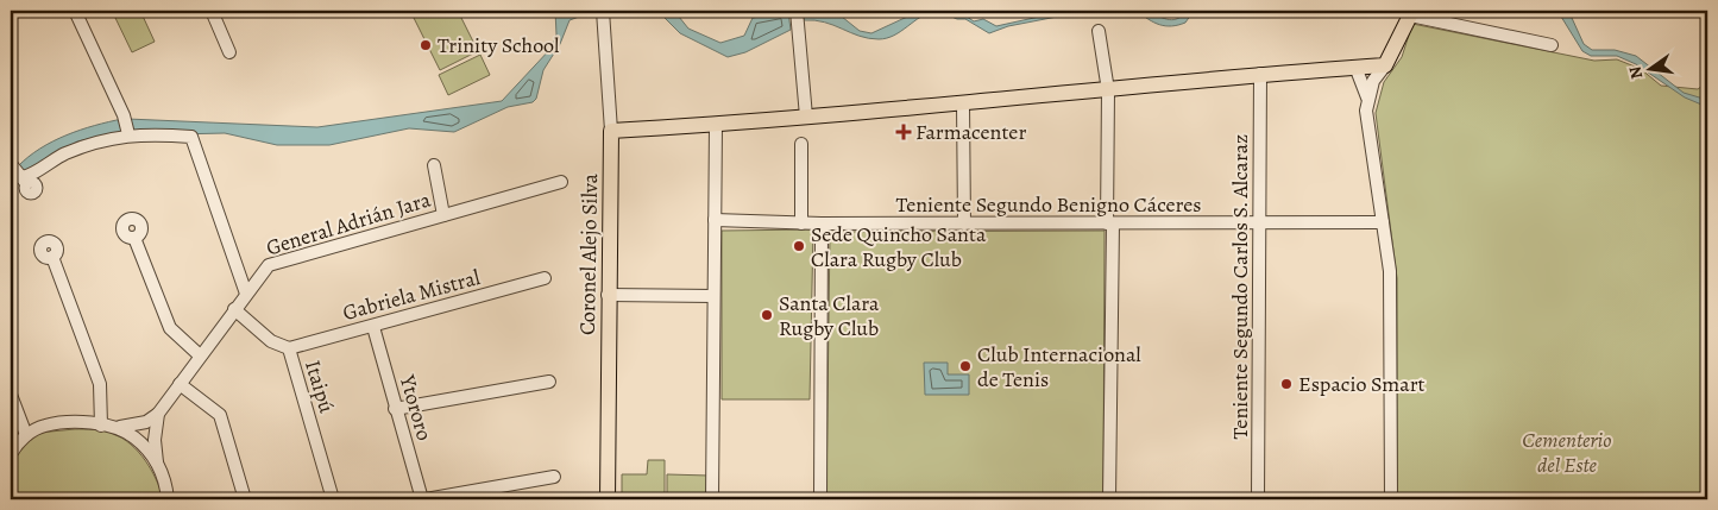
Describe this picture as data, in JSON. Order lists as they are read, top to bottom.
{
  "streets": {
    "main road": ["Coronel Alejo Silva"],
    "street": [
      "Teniente Segundo Benigno Cáceres",
      "General Adrián Jara",
      "Teniente Segundo Carlos S. Alcaraz",
      "Gabriela Mistral",
      "Itaipú",
      "Ytororo"
    ]
  },
  "crossings": [
    ["Teniente Segundo Benigno Cáceres", "Teniente Segundo Carlos S. Alcaraz"],
    ["General Adrián Jara", "Itaipú"],
    ["Gabriela Mistral", "Itaipú"],
    ["Gabriela Mistral", "Ytororo"]
  ],
  "parks": ["Cementerio del Este"],
  "places": {
    "other": [
      "Trinity School",
      "Sede Quincho Santa Clara Rugby Club",
      "Santa Clara Rugby Club",
      "Club Internacional de Tenis",
      "Espacio Smart"
    ],
    "health": ["Farmacenter"]
  },
  "north": "left"
}
